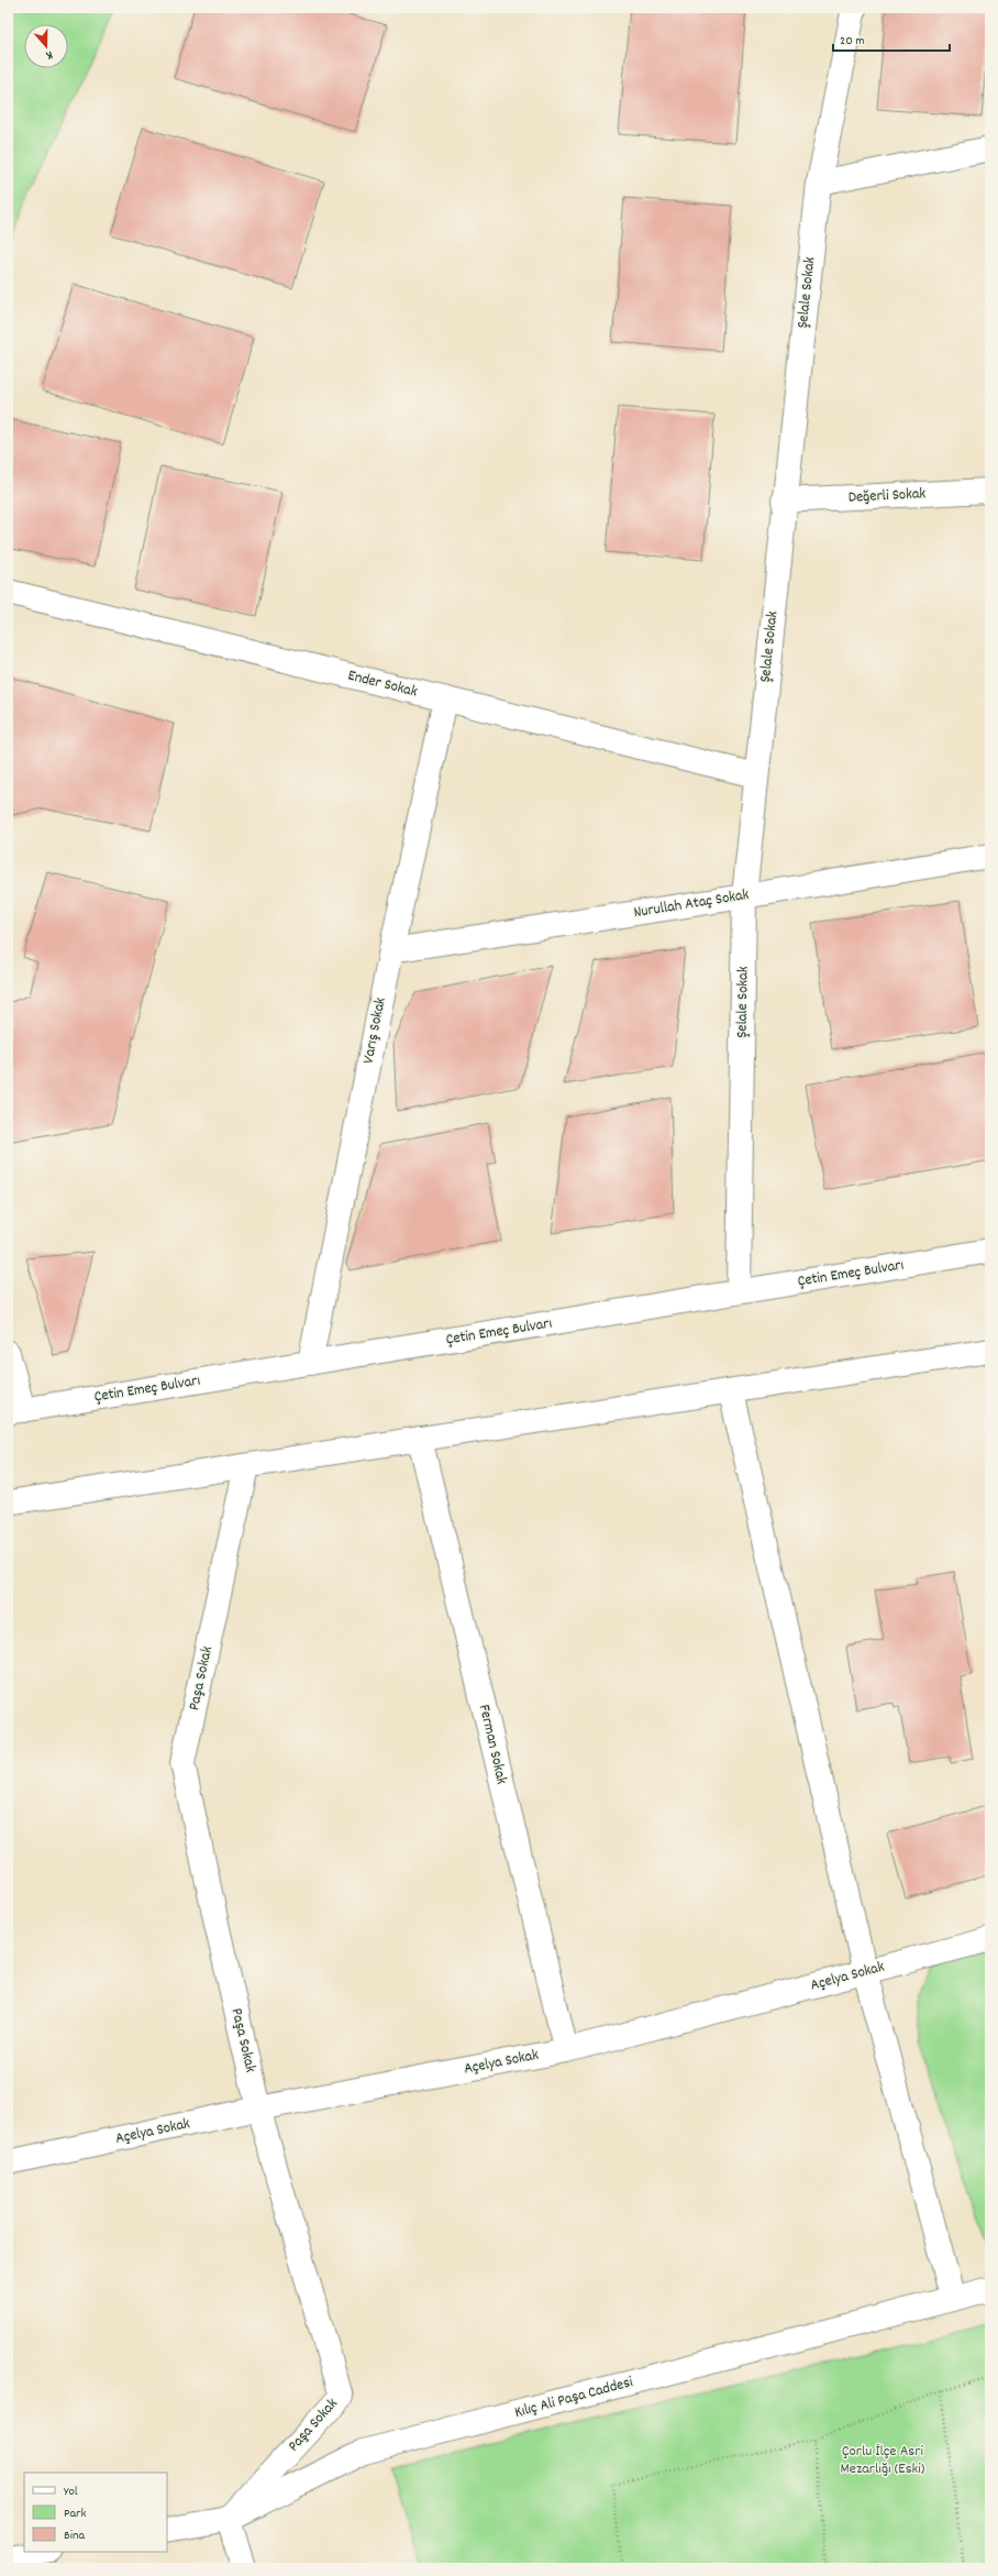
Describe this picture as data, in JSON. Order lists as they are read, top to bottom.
{
  "streets": {
    "street": [
      "Şelale Sokak",
      "Değerli Sokak",
      "Ender Sokak",
      "Nurullah Ataç Sokak",
      "Varış Sokak",
      "Çetin Emeç Bulvarı",
      "Paşa Sokak",
      "Ferman Sokak",
      "Açelya Sokak",
      "Kılıç Ali Paşa Caddesi"
    ]
  },
  "crossings": [
    ["Şelale Sokak", "Değerli Sokak"],
    ["Şelale Sokak", "Ender Sokak"],
    ["Şelale Sokak", "Nurullah Ataç Sokak"],
    ["Şelale Sokak", "Çetin Emeç Bulvarı"],
    ["Ender Sokak", "Varış Sokak"],
    ["Nurullah Ataç Sokak", "Varış Sokak"],
    ["Varış Sokak", "Çetin Emeç Bulvarı"],
    ["Paşa Sokak", "Açelya Sokak"],
    ["Paşa Sokak", "Kılıç Ali Paşa Caddesi"],
    ["Ferman Sokak", "Açelya Sokak"]
  ],
  "parks": ["Çorlu İlçe Asri Mezarlığı (Eski)"],
  "legend": ["Yol", "Park", "Bina"],
  "scale_bar": "20 m",
  "north": "bottom"
}
